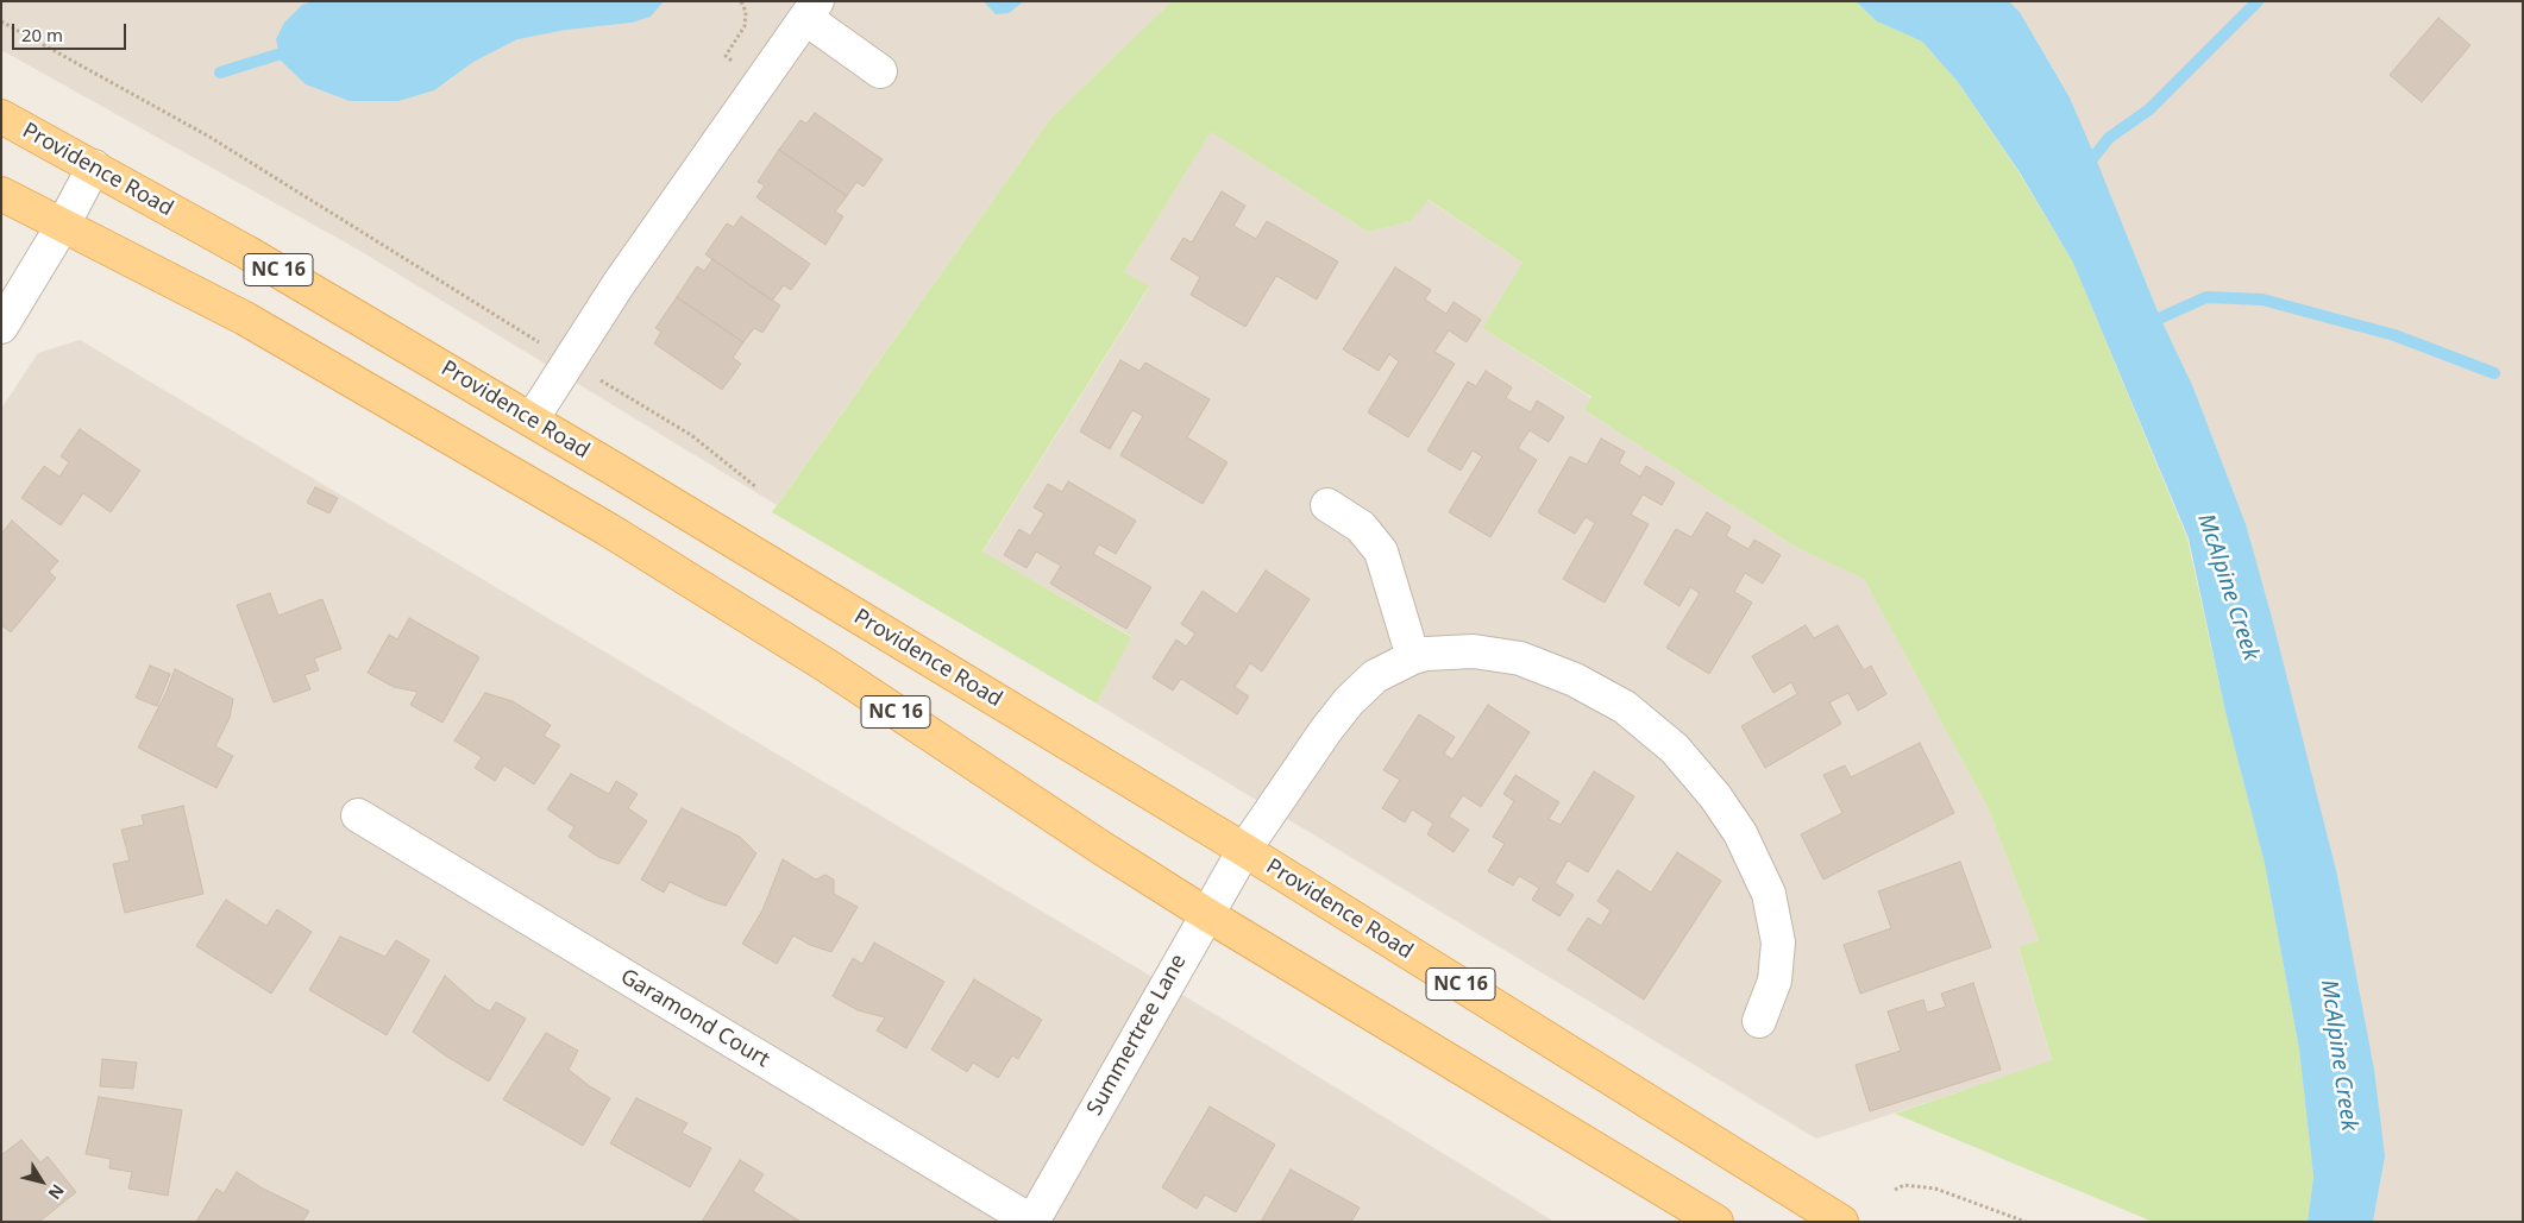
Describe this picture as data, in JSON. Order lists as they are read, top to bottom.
{
  "streets": {
    "main road": ["Providence Road", "NC 16"],
    "street": ["Garamond Court", "Summertree Lane"]
  },
  "crossings": [
    ["Providence Road", "Summertree Lane"],
    ["NC 16", "Summertree Lane"],
    ["Garamond Court", "Summertree Lane"]
  ],
  "water": ["McAlpine Creek"],
  "scale_bar": "20 m",
  "north": "bottom right"
}
